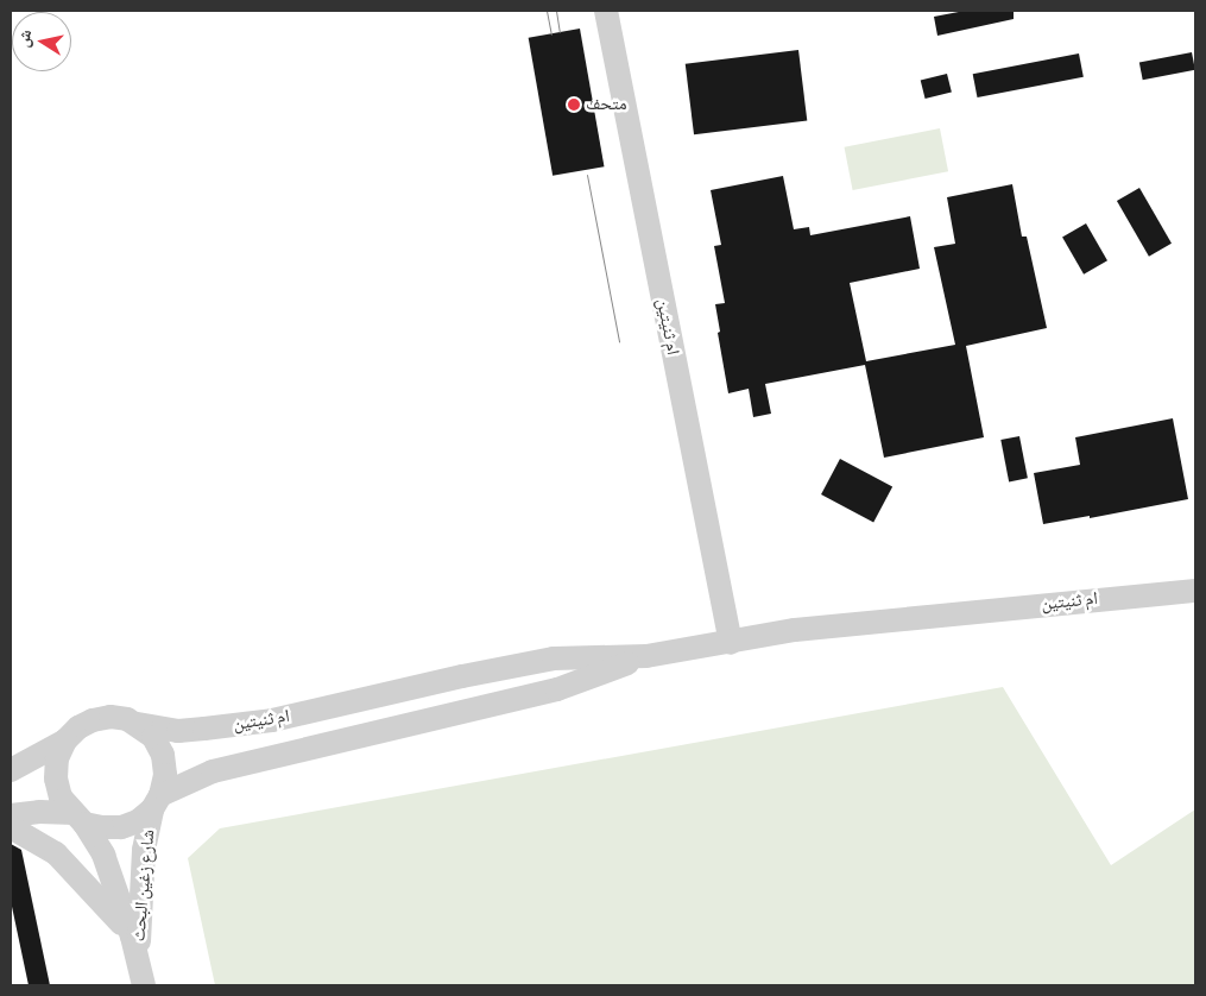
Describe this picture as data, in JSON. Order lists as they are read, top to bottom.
{
  "streets": {
    "street": ["ام ثنيتين", "شارع زغين البحث"]
  },
  "crossings": [
    ["ام ثنيتين", "شارع زغين البحث"]
  ],
  "places": ["متحف"],
  "north": "left"
}
